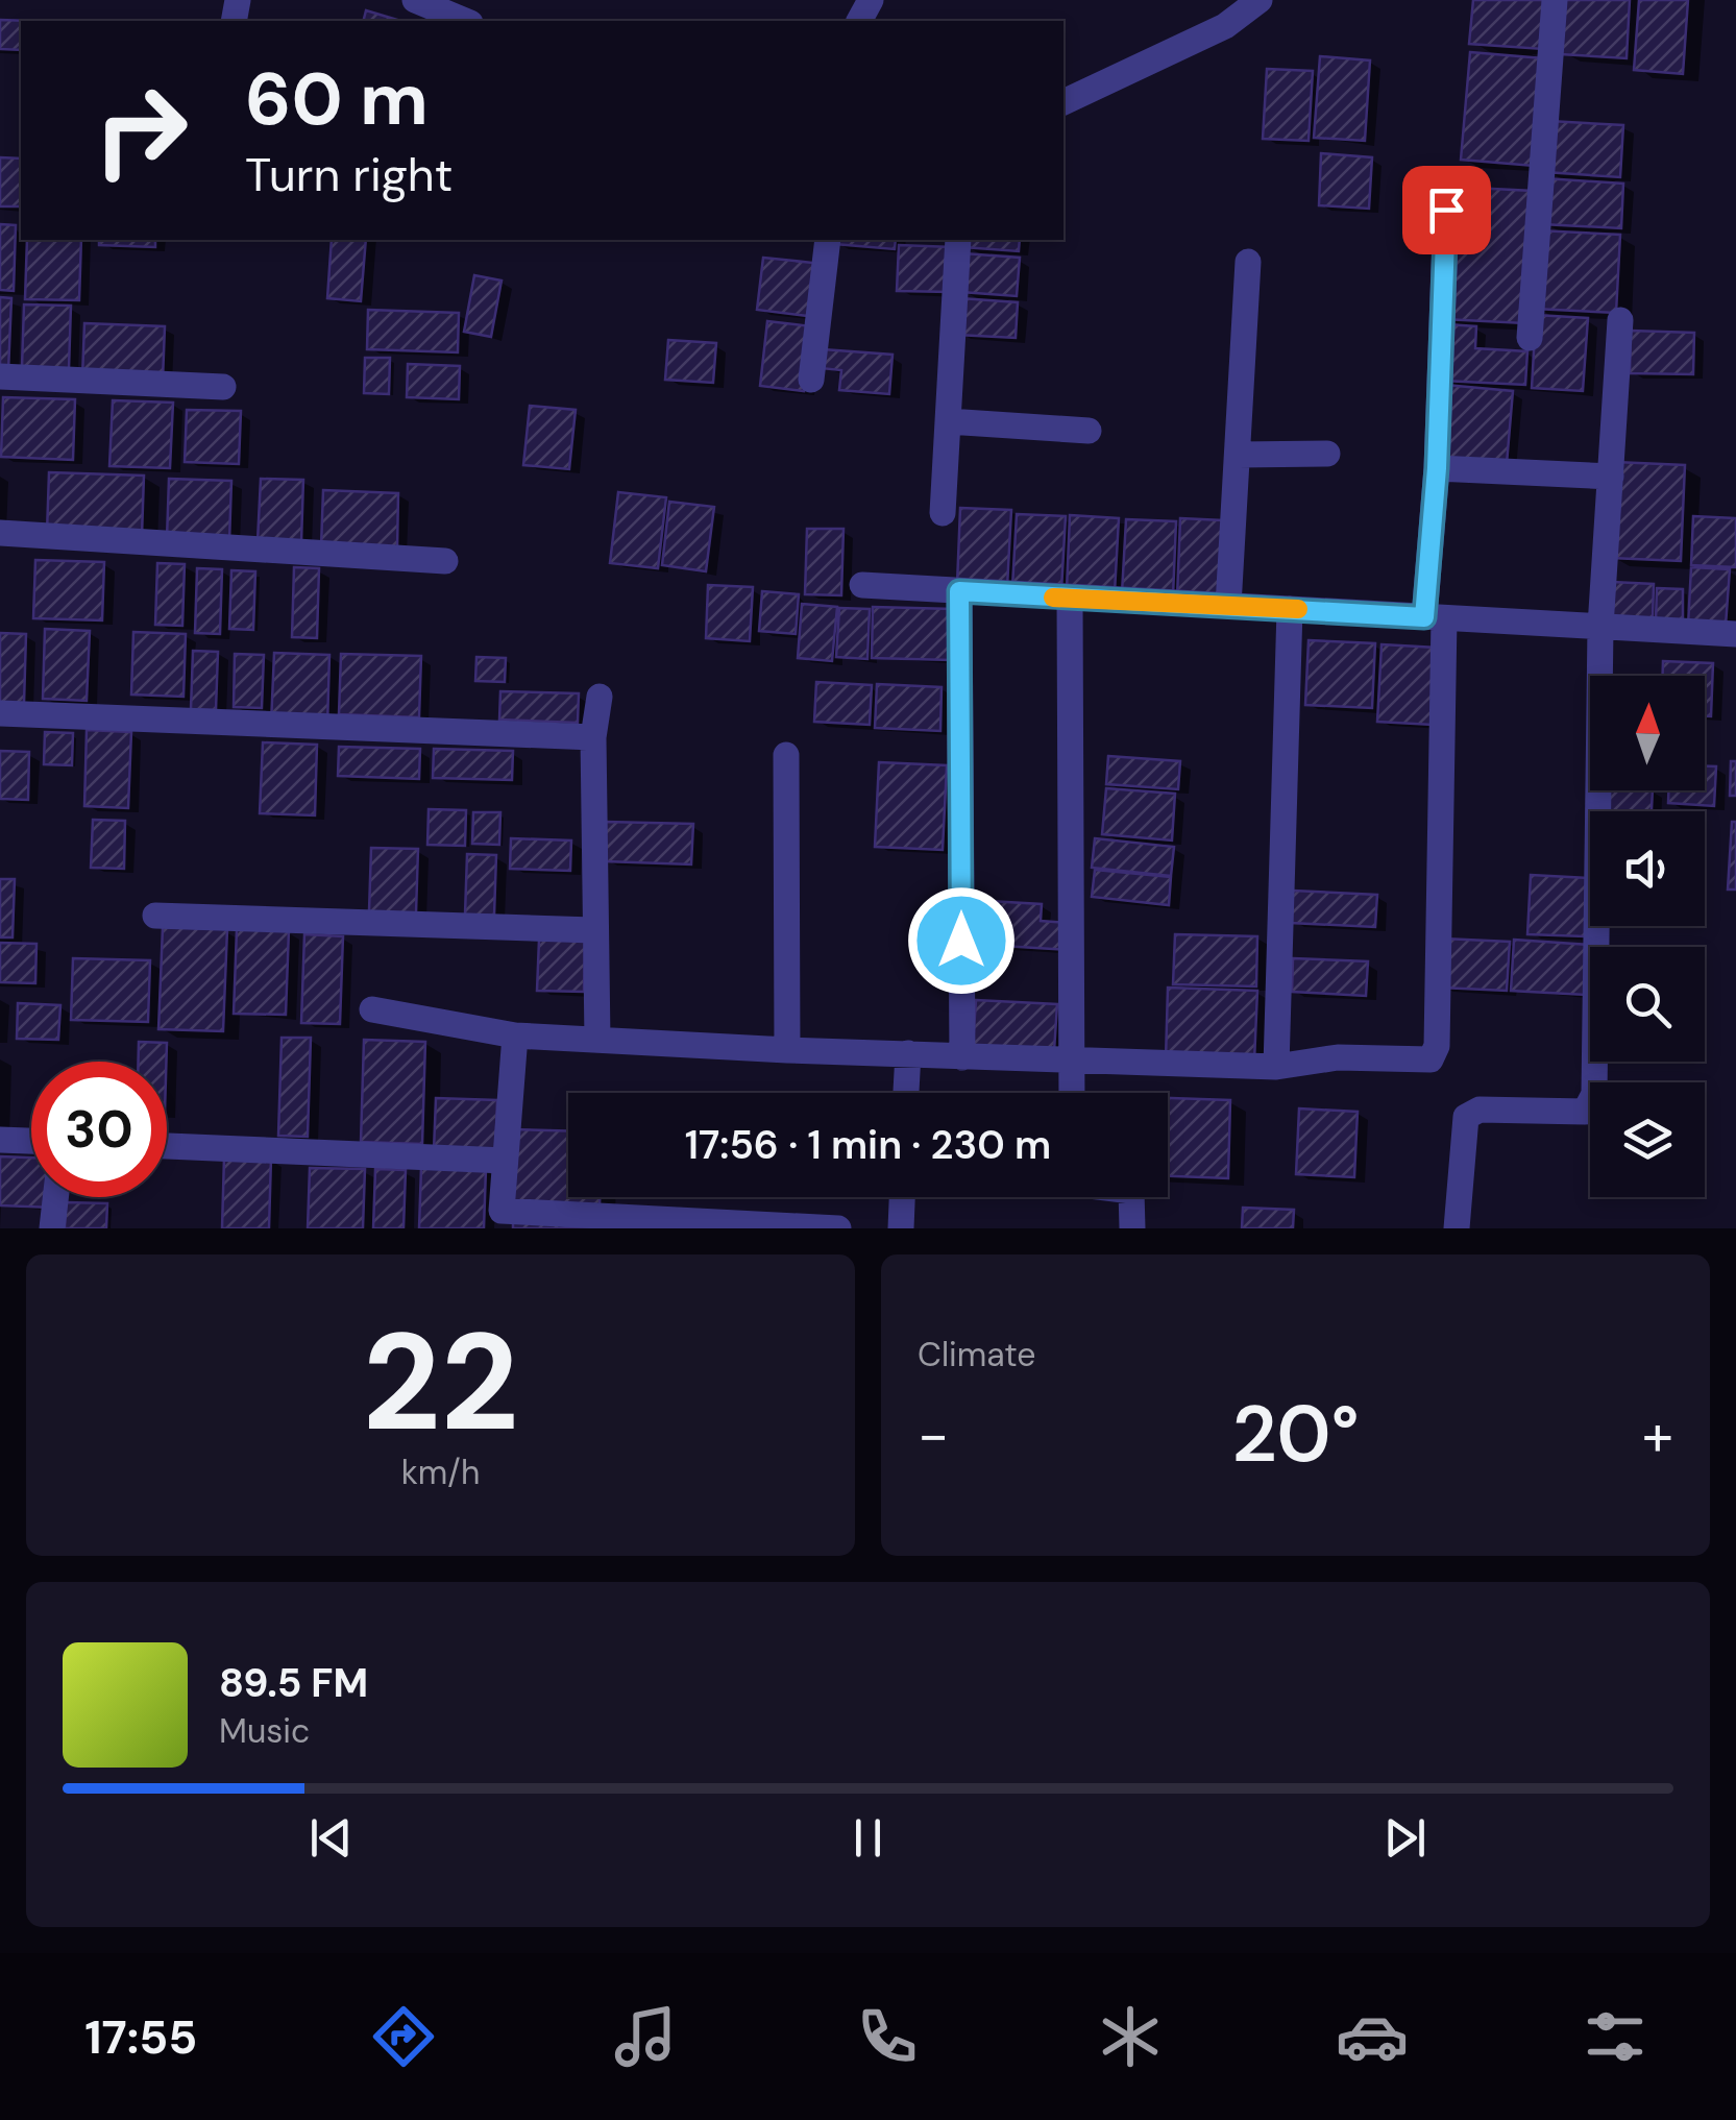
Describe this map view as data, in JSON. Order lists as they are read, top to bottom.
{
  "north": "top",
  "page": {
    "turn": ["60 m", "Turn right"],
    "limit": "30",
    "trip": "17:56 · 1 min · 230 m",
    "tile": [
      ["22", "km/h"],
      "Climate"
    ],
    "heat": ["−", "20°", "+"],
    "song": ["89.5 FM", "Music"],
    "tabs": "17:55"
  }
}
